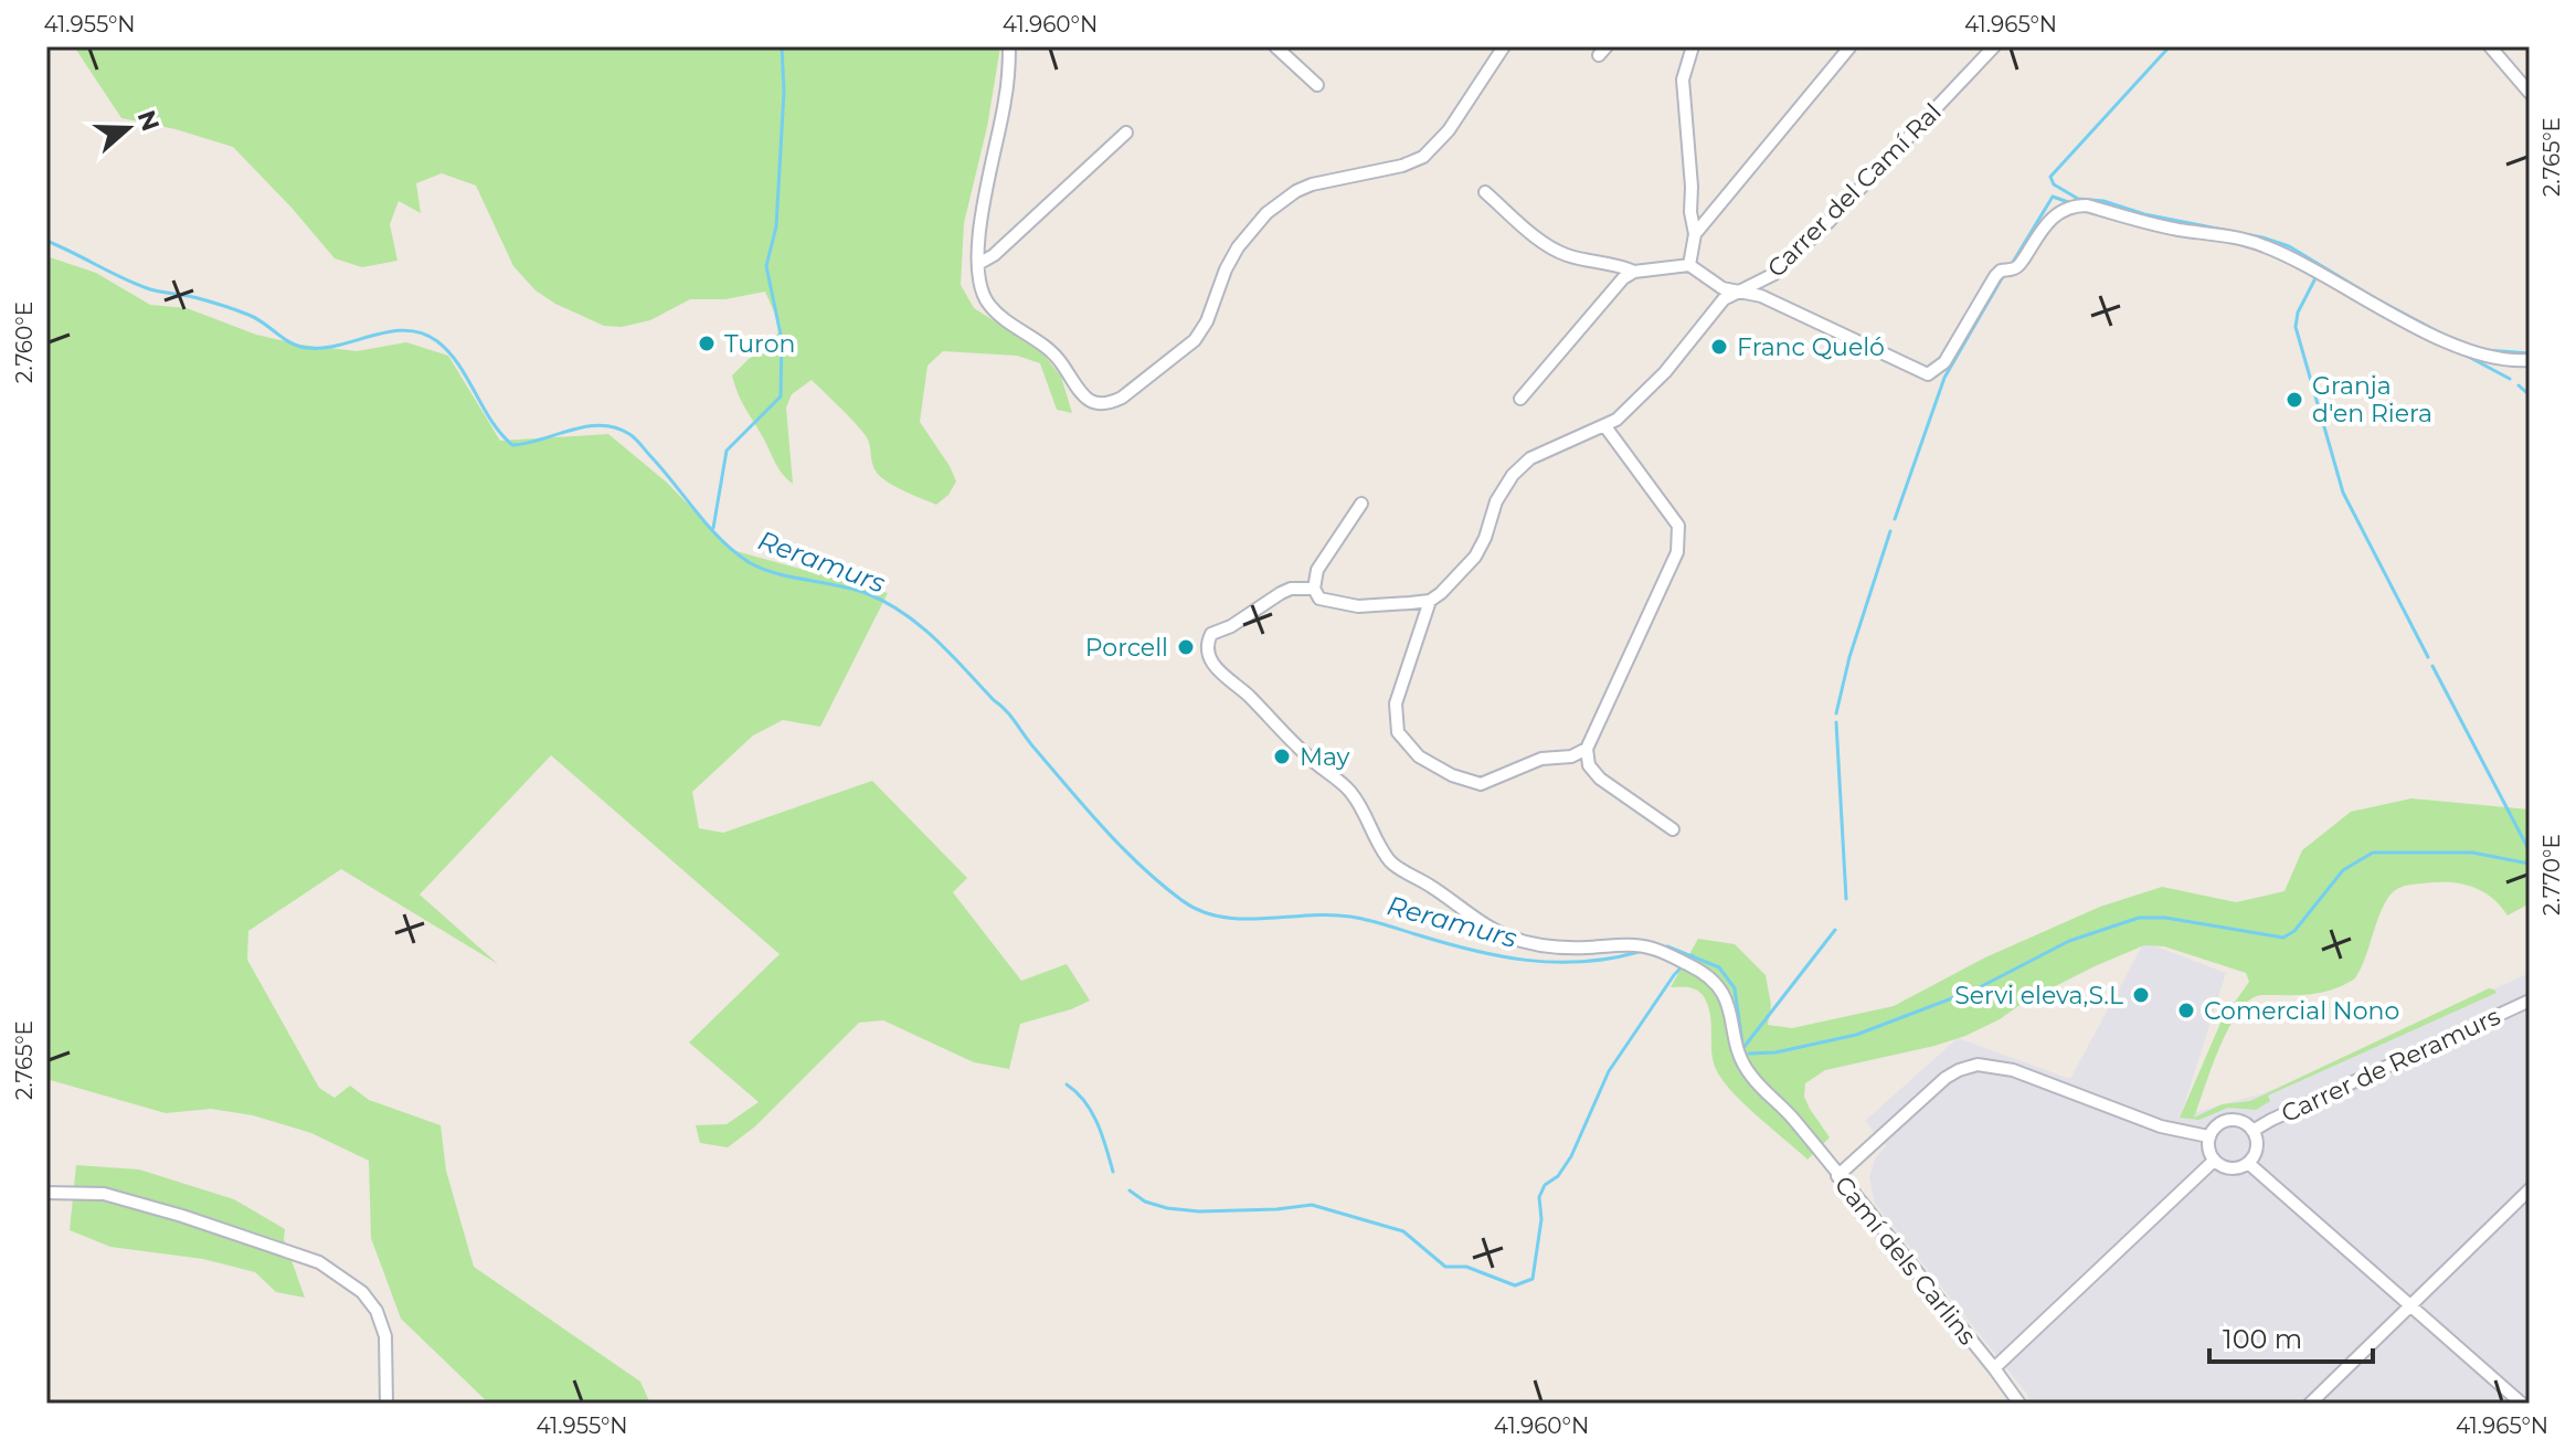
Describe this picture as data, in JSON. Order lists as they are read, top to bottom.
{
  "streets": {
    "street": ["Carrer del Camí Ral", "Carrer de Reramurs", "Camí dels Carlins"]
  },
  "water": ["Reramurs"],
  "places": [
    "Turon",
    "Franc Queló",
    "Granja d'en Riera",
    "Porcell",
    "May",
    "Servi eleva,S.L",
    "Comercial Nono"
  ],
  "scale_bar": "100 m",
  "north": "right",
  "coordinates": [
    "41.955°N",
    "41.960°N",
    "41.965°N",
    "2.765°E",
    "2.760°E",
    "2.770°E"
  ]
}
